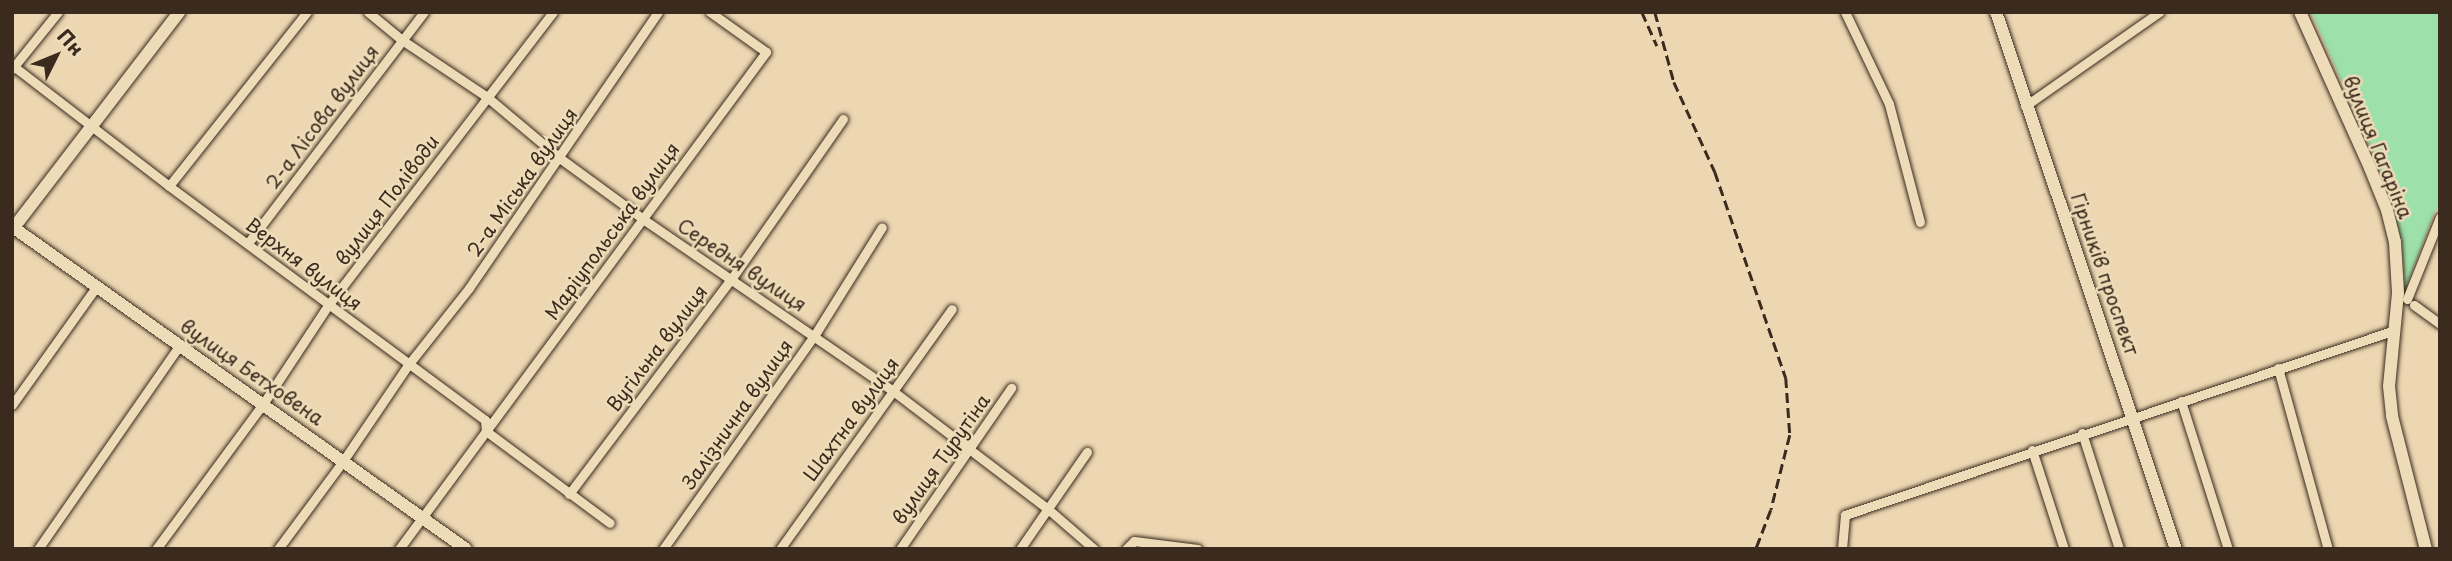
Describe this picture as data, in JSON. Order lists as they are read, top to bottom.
{
  "streets": {
    "main road": ["вулиця Гагаріна", "Гірників проспект", "вулиця Бетховена"],
    "street": [
      "2-а Лісова вулиця",
      "2-а Міська вулиця",
      "вулиця Поліводи",
      "Маріупольська вулиця",
      "Верхня вулиця",
      "Середня вулиця",
      "Вугільна вулиця",
      "Залізнична вулиця",
      "Шахтна вулиця",
      "вулиця Турутіна"
    ]
  },
  "crossings": [
    ["2-а Лісова вулиця", "Верхня вулиця"],
    ["2-а Лісова вулиця", "Середня вулиця"],
    ["2-а Міська вулиця", "Верхня вулиця"],
    ["2-а Міська вулиця", "Середня вулиця"],
    ["2-а Міська вулиця", "вулиця Бетховена"],
    ["вулиця Поліводи", "Верхня вулиця"],
    ["вулиця Поліводи", "Середня вулиця"],
    ["вулиця Поліводи", "вулиця Бетховена"],
    ["Маріупольська вулиця", "Верхня вулиця"],
    ["Маріупольська вулиця", "Середня вулиця"],
    ["Маріупольська вулиця", "вулиця Бетховена"],
    ["Верхня вулиця", "Вугільна вулиця"],
    ["Середня вулиця", "Вугільна вулиця"],
    ["Середня вулиця", "Залізнична вулиця"],
    ["Середня вулиця", "Шахтна вулиця"],
    ["Середня вулиця", "вулиця Турутіна"]
  ],
  "north": "top right"
}
